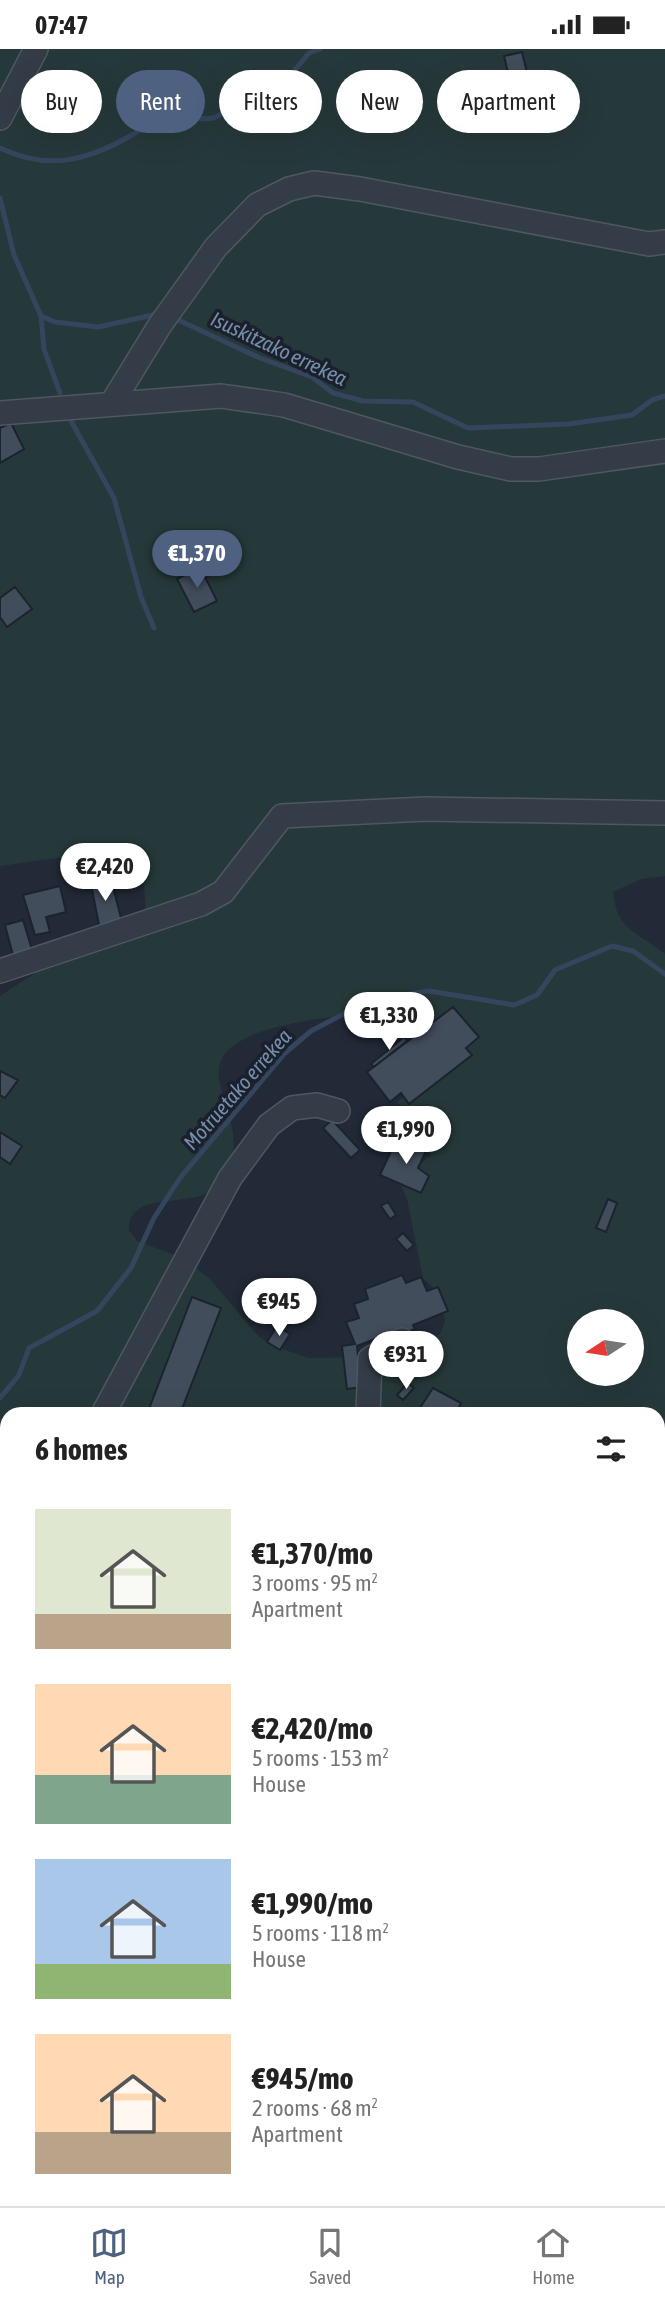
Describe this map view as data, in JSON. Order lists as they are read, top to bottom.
{
  "water": ["Isuskitzako errekea", "Motruetako errekea"],
  "north": "left",
  "page": {
    "status": "07:47",
    "chip": [
      "Buy",
      "Rent",
      "Filters",
      "New",
      "Apartment"
    ],
    "price": [
      "€1,370",
      "€2,420",
      "€1,330",
      "€1,990",
      "€945",
      "€931"
    ],
    "heading": "6 homes",
    "list": [
      {
        "name": "€1,370/mo",
        "note": "3 rooms · 95 m² · Apartment"
      },
      {
        "name": "€2,420/mo",
        "note": "5 rooms · 153 m² · House"
      },
      {
        "name": "€1,990/mo",
        "note": "5 rooms · 118 m² · House"
      },
      {
        "name": "€945/mo",
        "note": "2 rooms · 68 m² · Apartment"
      }
    ],
    "tabs": ["Map", "Saved", "Home"]
  }
}
